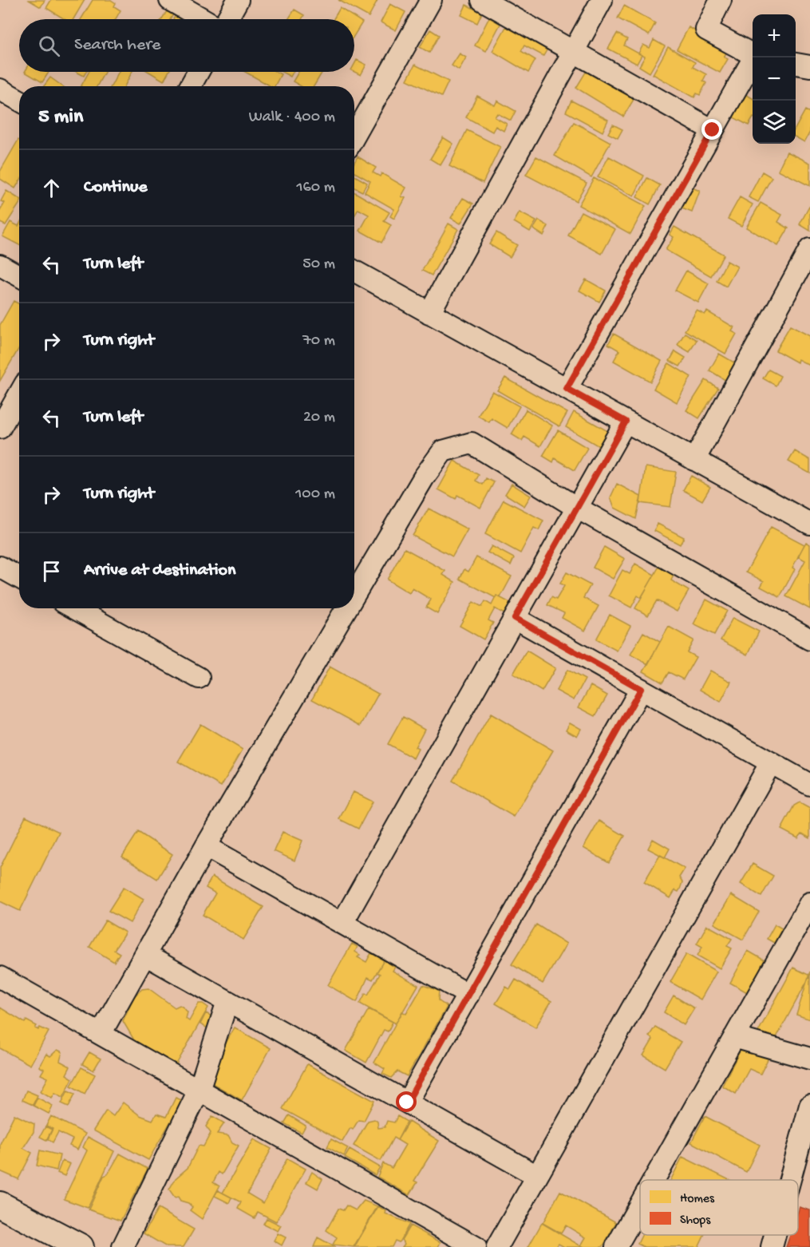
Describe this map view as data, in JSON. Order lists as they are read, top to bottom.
{
  "legend": ["Homes", "Shops"],
  "page": {
    "map_buttons": ["+", "−"],
    "search": "Search here",
    "heading": ["5 min", "Walk · 400 m"],
    "list": [
      ["Continue", "160 m"],
      ["Turn left", "50 m"],
      ["Turn right", "70 m"],
      ["Turn left", "20 m"],
      ["Turn right", "100 m"],
      "Arrive at destination"
    ]
  }
}
